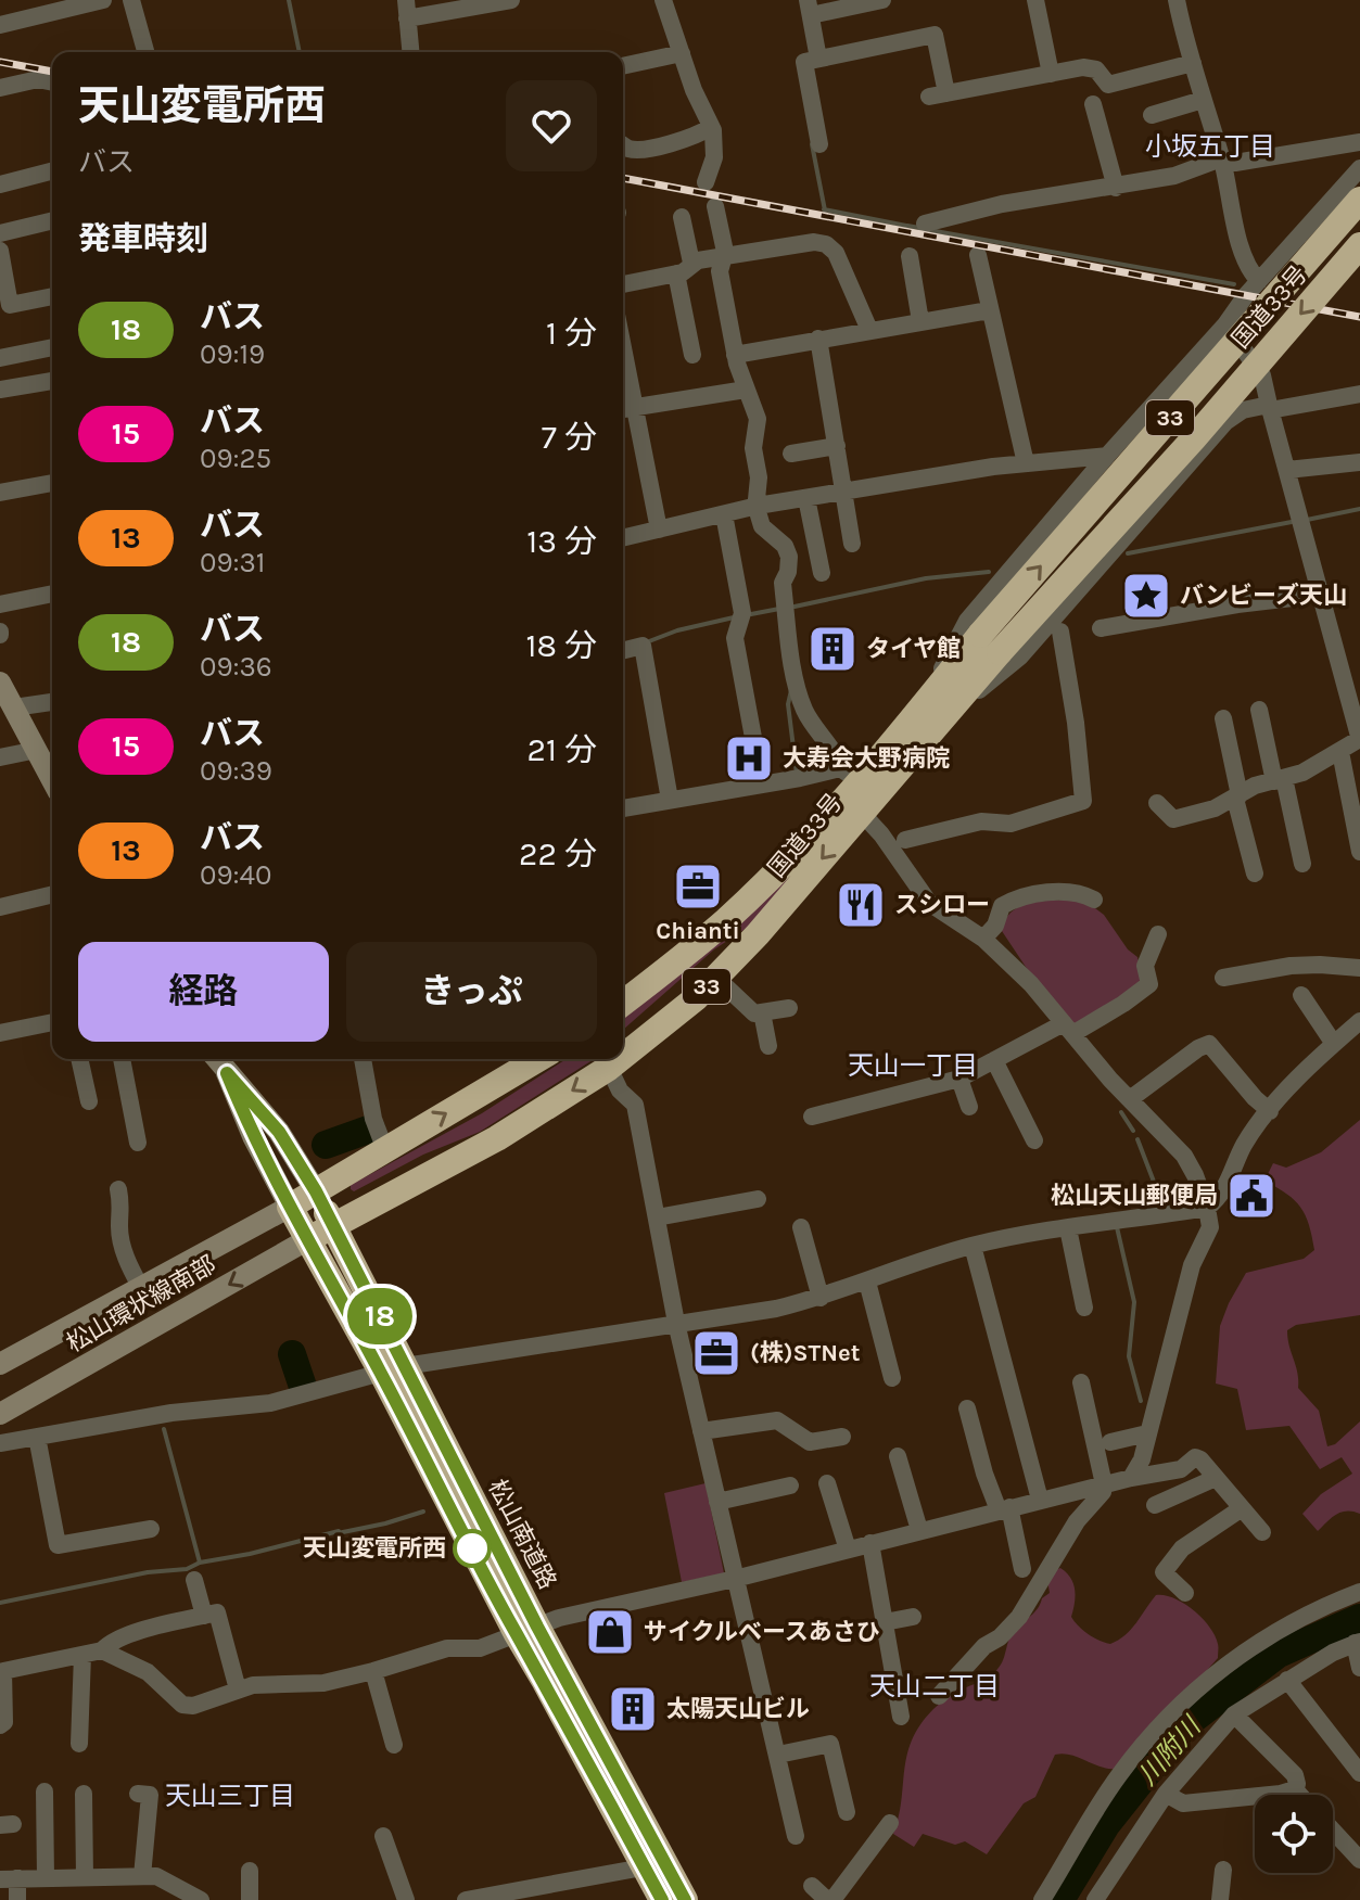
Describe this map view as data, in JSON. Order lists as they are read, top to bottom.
{
  "streets": {
    "highway": ["国道33号", "33", "松山南道路"],
    "street": ["松山環状線南部"]
  },
  "crossings": [
    ["国道33号", "松山環状線南部"],
    ["国道33号", "松山南道路"],
    ["松山環状線南部", "松山南道路"]
  ],
  "districts": [
    "小坂五丁目",
    "天山一丁目",
    "天山二丁目",
    "天山三丁目"
  ],
  "water": ["川附川"],
  "places": {
    "place": ["バンビーズ天山"],
    "building": ["タイヤ館", "太陽天山ビル"],
    "hospital": ["大寿会大野病院"],
    "office": ["Chianti", "(株)STNet"],
    "restaurant": ["スシロー"],
    "public building": ["松山天山郵便局"],
    "other": ["天山変電所西"],
    "shop": ["サイクルベースあさひ"]
  },
  "lines": ["bus line 18"],
  "page": {
    "on_map": "18",
    "heading": [
      ["天山変電所西", "バス"],
      "発車時刻"
    ],
    "list": [
      {
        "mark": "18",
        "name": "バス",
        "note": "09:19",
        "value": "1 分"
      },
      {
        "mark": "15",
        "name": "バス",
        "note": "09:25",
        "value": "7 分"
      },
      {
        "mark": "13",
        "name": "バス",
        "note": "09:31",
        "value": "13 分"
      },
      {
        "mark": "18",
        "name": "バス",
        "note": "09:36",
        "value": "18 分"
      },
      {
        "mark": "15",
        "name": "バス",
        "note": "09:39",
        "value": "21 分"
      },
      {
        "mark": "13",
        "name": "バス",
        "note": "09:40",
        "value": "22 分"
      }
    ],
    "buttons": ["経路", "きっぷ"]
  }
}
